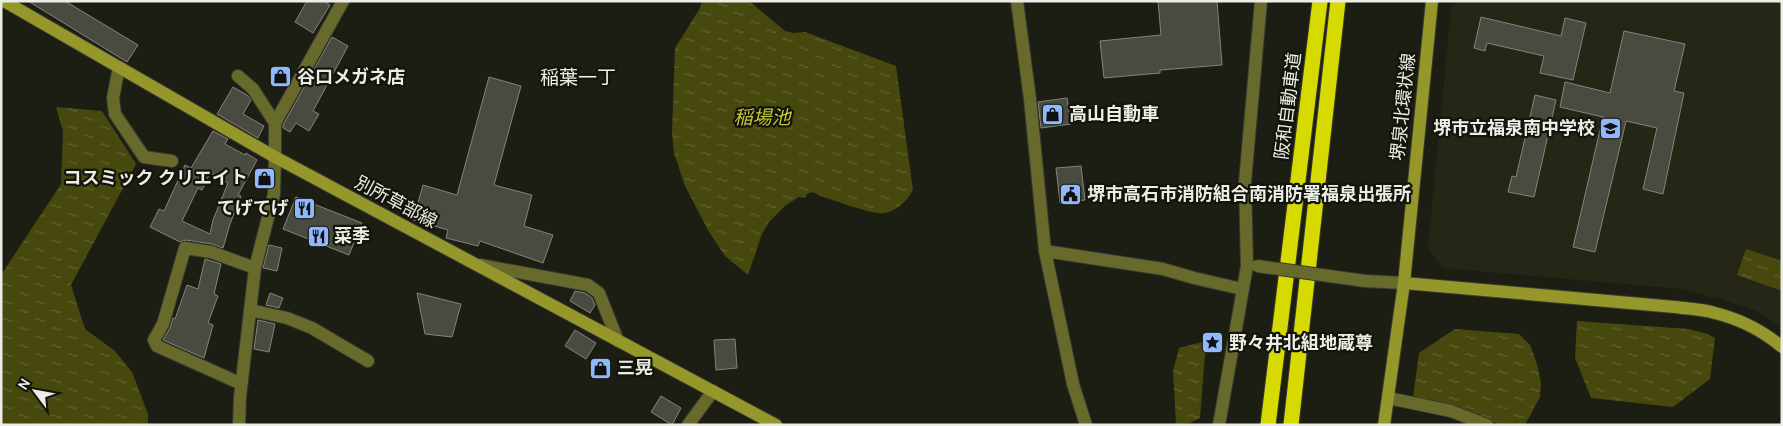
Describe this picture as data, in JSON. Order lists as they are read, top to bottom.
{
  "streets": {
    "highway": ["阪和自動車道"],
    "main road": ["堺泉北環状線", "別所草部線"]
  },
  "districts": ["稲葉一丁"],
  "water": ["稲場池"],
  "places": {
    "shop": [
      "谷口メガネ店",
      "高山自動車",
      "コスミック クリエイト",
      "三晃"
    ],
    "school or university": ["堺市立福泉南中学校"],
    "public building": ["堺市高石市消防組合南消防署福泉出張所"],
    "restaurant": ["てげてげ", "菜季"],
    "place": ["野々井北組地蔵尊"]
  },
  "north": "top left"
}
